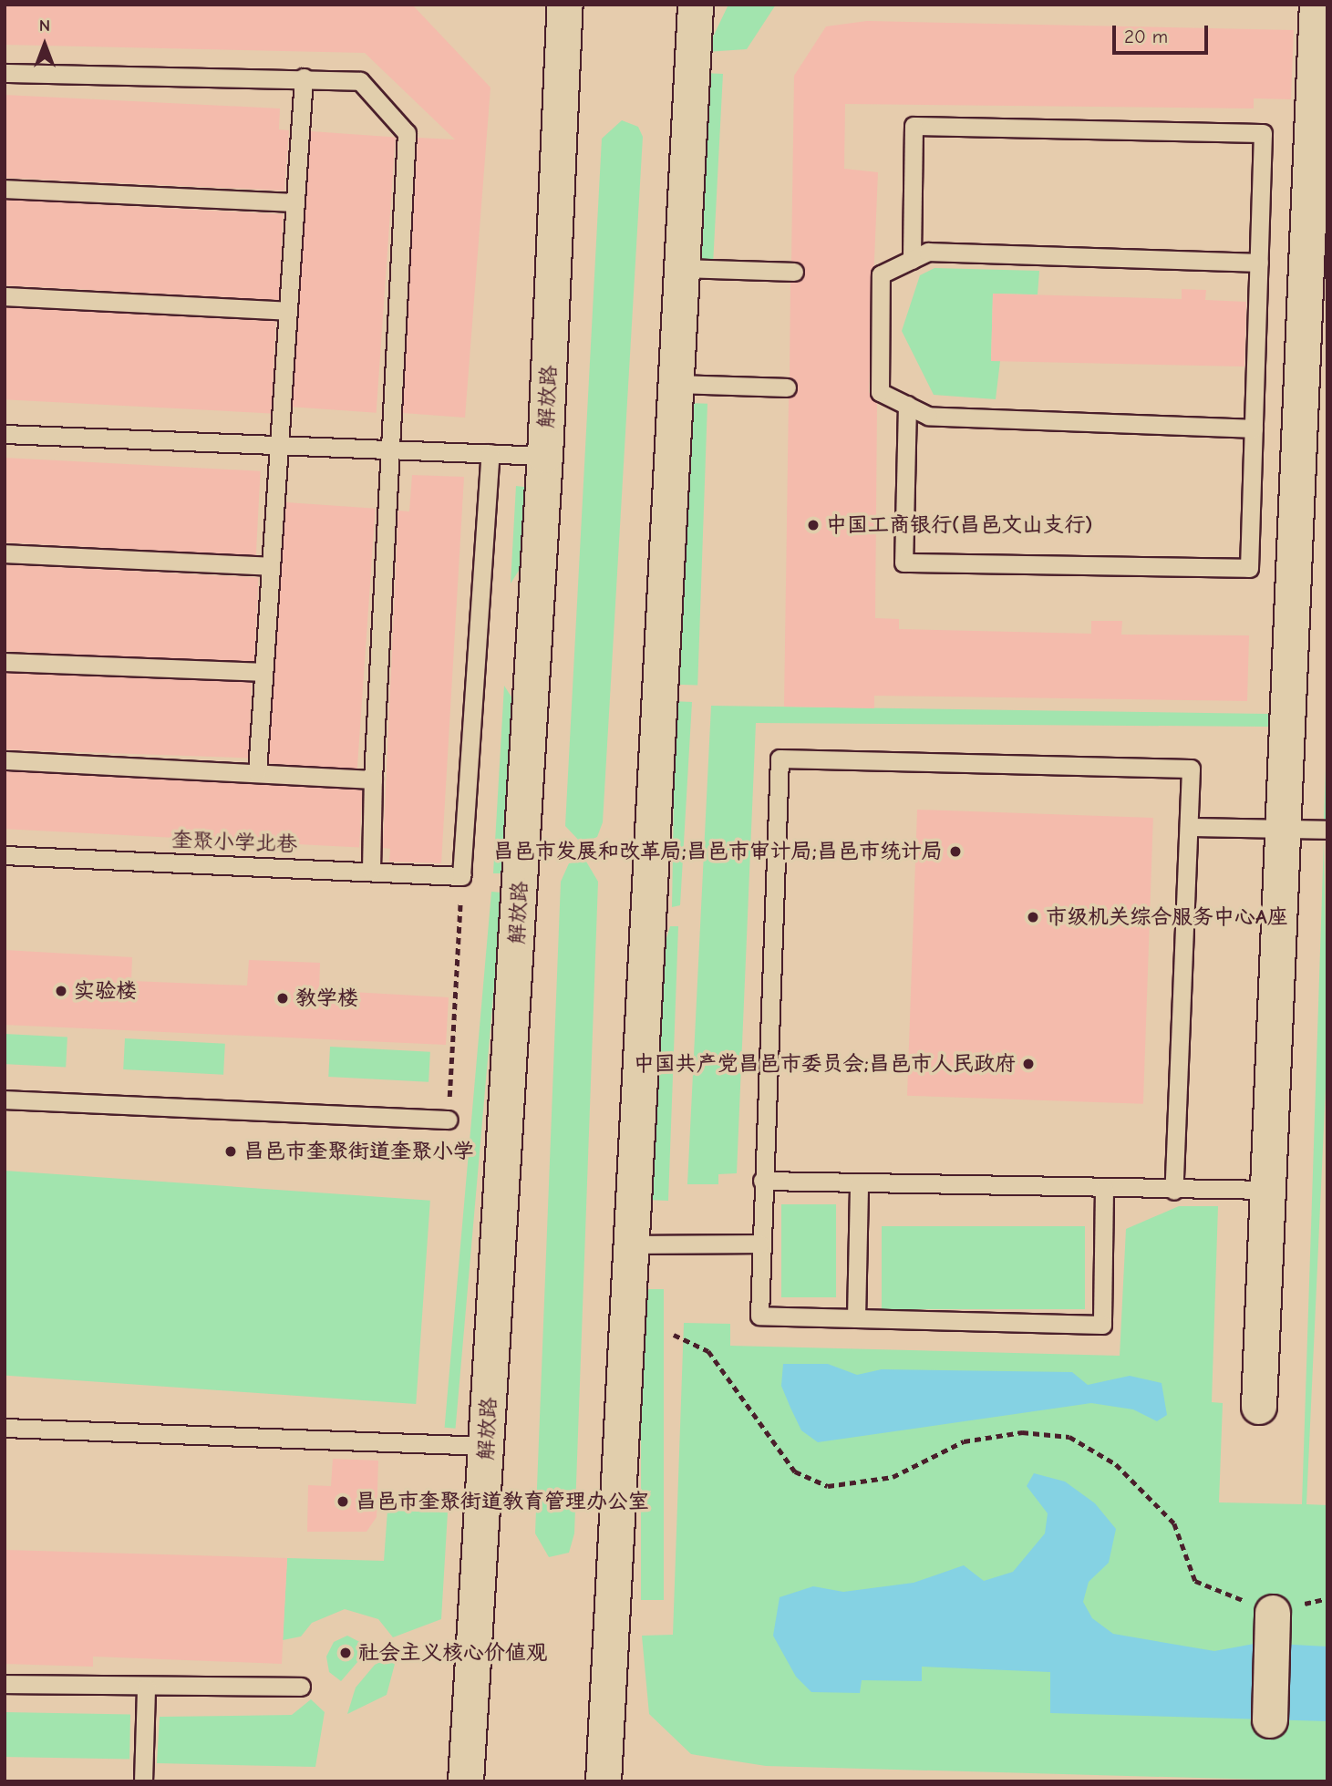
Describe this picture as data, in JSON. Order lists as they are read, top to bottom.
{
  "streets": {
    "street": ["解放路"],
    "lane": ["奎聚小学北巷"]
  },
  "places": [
    "中国工商银行(昌邑文山支行)",
    "昌邑市发展和改革局;昌邑市审计局;昌邑市统计局",
    "市级机关综合服务中心A座",
    "实验楼",
    "教学楼",
    "中国共产党昌邑市委员会;昌邑市人民政府",
    "昌邑市奎聚街道奎聚小学",
    "昌邑市奎聚街道教育管理办公室",
    "社会主义核心价值观"
  ],
  "scale_bar": "20 m",
  "north": "top"
}
